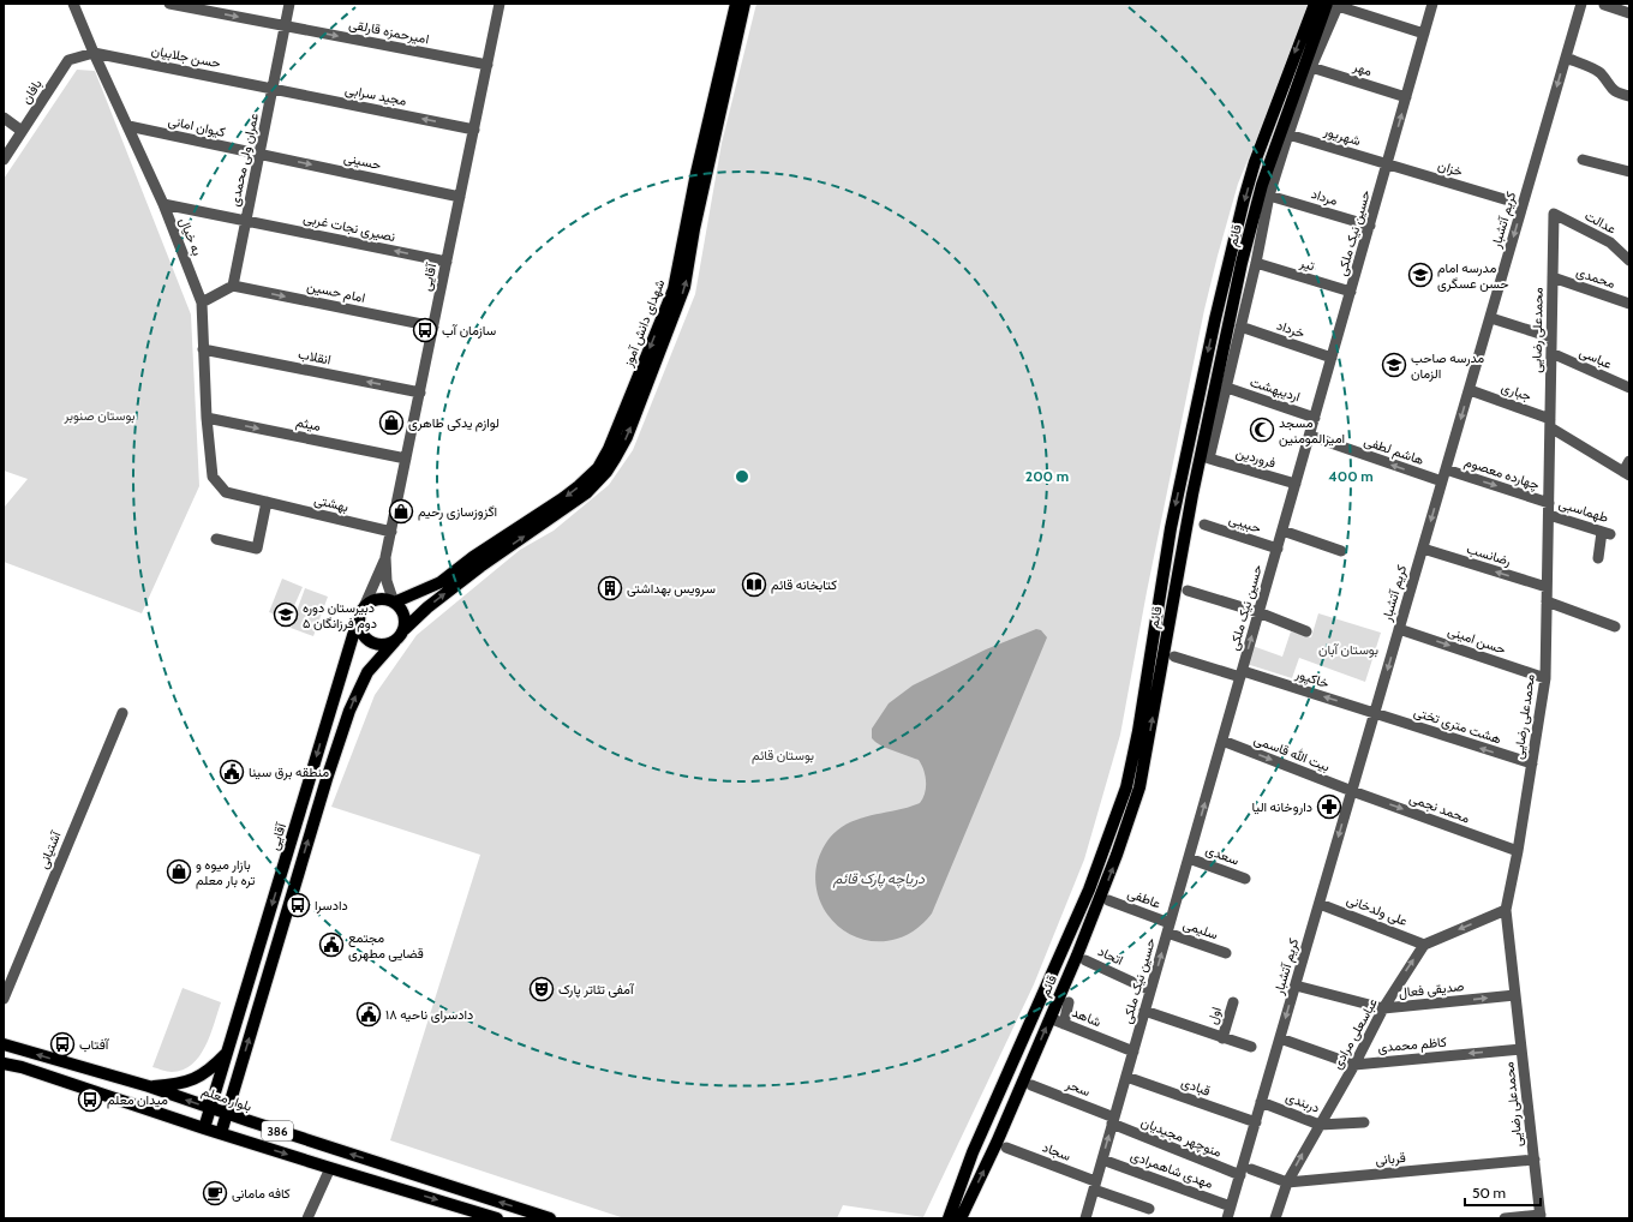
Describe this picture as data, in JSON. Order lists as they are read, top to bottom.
{
  "streets": {
    "main road": [
      "قائم",
      "آقایی",
      "شهدای دانش آموز",
      "بلوار معلم",
      "386"
    ],
    "street": [
      "امیرحمزه قارلقی",
      "حسن جلابیان",
      "مهر",
      "بافان",
      "مجید سرابی",
      "کیوان امانی",
      "شهریور",
      "عمران ولی محمدی",
      "حسینی",
      "خزان",
      "مرداد",
      "کریم آتشبار",
      "عدالت",
      "نصیری نجات غربی",
      "حسین نیک ملکی",
      "به خیال",
      "تیر",
      "محمدی",
      "امام حسین",
      "خرداد",
      "محمدعلی رضایی",
      "انقلاب",
      "عباسی",
      "اردیبهشت",
      "جباری",
      "میثم",
      "هاشم لطفی",
      "فروردین",
      "چهارده معصوم",
      "بهشتی",
      "طهماسبی",
      "حبیبی",
      "رضانسب",
      "حسن امینی",
      "خاکپور",
      "هشت متری تختی",
      "بیت الله قاسمی",
      "محمد نجمی",
      "آشتیانی",
      "سعدی",
      "عاطفی",
      "علی ولدخانی",
      "سلیمی",
      "اتحاد",
      "صدیقی فعال",
      "اول",
      "شاهد",
      "عباسعلی مرادی",
      "کاظم محمدی",
      "قبادی",
      "سحر",
      "دربندی",
      "منوچهر مجیدیان",
      "سجاد",
      "قربانی",
      "مهدی شاهمرادی"
    ]
  },
  "crossings": [
    ["امیرحمزه قارلقی", "عمران ولی محمدی"],
    ["امیرحمزه قارلقی", "آقایی"],
    ["حسن جلابیان", "بافان"],
    ["حسن جلابیان", "مجید سرابی"],
    ["حسن جلابیان", "عمران ولی محمدی"],
    ["حسن جلابیان", "به خیال"],
    ["مهر", "حسین نیک ملکی"],
    ["بافان", "به خیال"],
    ["مجید سرابی", "عمران ولی محمدی"],
    ["مجید سرابی", "آقایی"],
    ["کیوان امانی", "عمران ولی محمدی"],
    ["کیوان امانی", "حسینی"],
    ["کیوان امانی", "به خیال"],
    ["شهریور", "خزان"],
    ["شهریور", "حسین نیک ملکی"],
    ["عمران ولی محمدی", "حسینی"],
    ["عمران ولی محمدی", "نصیری نجات غربی"],
    ["عمران ولی محمدی", "امام حسین"],
    ["حسینی", "آقایی"],
    ["خزان", "حسین نیک ملکی"],
    ["مرداد", "حسین نیک ملکی"],
    ["کریم آتشبار", "هاشم لطفی"],
    ["کریم آتشبار", "چهارده معصوم"],
    ["کریم آتشبار", "رضانسب"],
    ["کریم آتشبار", "حسن امینی"],
    ["کریم آتشبار", "خاکپور"],
    ["کریم آتشبار", "هشت متری تختی"],
    ["کریم آتشبار", "بیت الله قاسمی"],
    ["کریم آتشبار", "محمد نجمی"],
    ["کریم آتشبار", "علی ولدخانی"],
    ["کریم آتشبار", "صدیقی فعال"],
    ["کریم آتشبار", "کاظم محمدی"],
    ["کریم آتشبار", "قبادی"],
    ["کریم آتشبار", "دربندی"],
    ["کریم آتشبار", "منوچهر مجیدیان"],
    ["کریم آتشبار", "مهدی شاهمرادی"],
    ["عدالت", "محمدعلی رضایی"],
    ["نصیری نجات غربی", "به خیال"],
    ["نصیری نجات غربی", "آقایی"],
    ["حسین نیک ملکی", "تیر"],
    ["حسین نیک ملکی", "خرداد"],
    ["حسین نیک ملکی", "اردیبهشت"],
    ["حسین نیک ملکی", "هاشم لطفی"],
    ["حسین نیک ملکی", "فروردین"],
    ["حسین نیک ملکی", "حبیبی"],
    ["حسین نیک ملکی", "خاکپور"],
    ["حسین نیک ملکی", "بیت الله قاسمی"],
    ["حسین نیک ملکی", "سعدی"],
    ["حسین نیک ملکی", "عاطفی"],
    ["حسین نیک ملکی", "سلیمی"],
    ["حسین نیک ملکی", "اتحاد"],
    ["حسین نیک ملکی", "شاهد"],
    ["حسین نیک ملکی", "قبادی"],
    ["حسین نیک ملکی", "سحر"],
    ["حسین نیک ملکی", "منوچهر مجیدیان"],
    ["حسین نیک ملکی", "سجاد"],
    ["حسین نیک ملکی", "مهدی شاهمرادی"],
    ["به خیال", "انقلاب"],
    ["به خیال", "میثم"],
    ["به خیال", "بهشتی"],
    ["آقایی", "امام حسین"],
    ["آقایی", "انقلاب"],
    ["آقایی", "میثم"],
    ["آقایی", "بهشتی"],
    ["آقایی", "بلوار معلم"],
    ["آقایی", "386"],
    ["محمدی", "محمدعلی رضایی"],
    ["محمدعلی رضایی", "عباسی"],
    ["محمدعلی رضایی", "جباری"],
    ["محمدعلی رضایی", "چهارده معصوم"],
    ["محمدعلی رضایی", "طهماسبی"],
    ["محمدعلی رضایی", "رضانسب"],
    ["محمدعلی رضایی", "حسن امینی"],
    ["محمدعلی رضایی", "هشت متری تختی"],
    ["محمدعلی رضایی", "محمد نجمی"],
    ["محمدعلی رضایی", "صدیقی فعال"],
    ["محمدعلی رضایی", "کاظم محمدی"],
    ["محمدعلی رضایی", "قربانی"],
    ["اردیبهشت", "فروردین"],
    ["چهارده معصوم", "طهماسبی"],
    ["خاکپور", "هشت متری تختی"],
    ["بیت الله قاسمی", "محمد نجمی"],
    ["عاطفی", "سلیمی"],
    ["علی ولدخانی", "عباسعلی مرادی"],
    ["صدیقی فعال", "عباسعلی مرادی"],
    ["عباسعلی مرادی", "کاظم محمدی"],
    ["عباسعلی مرادی", "دربندی"],
    ["عباسعلی مرادی", "قربانی"],
    ["سحر", "منوچهر مجیدیان"]
  ],
  "one_way": [
    "امیرحمزه قارلقی",
    "مجید سرابی",
    "حسینی",
    "کریم آتشبار",
    "نصیری نجات غربی",
    "آقایی",
    "امام حسین",
    "انقلاب",
    "میثم",
    "هاشم لطفی",
    "چهارده معصوم",
    "رضانسب",
    "حسن امینی",
    "هشت متری تختی",
    "بیت الله قاسمی",
    "محمد نجمی",
    "عباسعلی مرادی",
    "کاظم محمدی"
  ],
  "water": ["دریاچه پارک قائم"],
  "parks": ["بوستان صنوبر", "بوستان آبان", "بوستان قائم"],
  "places": {
    "school or university": ["مدرسه امام حسن عسگری", "مدرسه صاحب الزمان", "دبیرستان دوره دوم فرزانگان ۵"],
    "bus stop": [
      "سازمان آب",
      "دادسرا",
      "آفتاب",
      "میدان معلم"
    ],
    "shop": ["لوازم یدکی طاهری", "اگزوزسازی رحیم", "بازار میوه و تره بار معلم"],
    "mosque": ["مسجد امیرالمومنین"],
    "library": ["کتابخانه قائم"],
    "building": ["سرویس بهداشتی"],
    "public building": ["منطقه برق سینا", "مجتمع قضایی مطهری", "دادسرای ناحیه ۱۸"],
    "pharmacy": ["داروخانه الیا"],
    "theatre": ["آمفی تئاتر پارک"],
    "cafe": ["کافه مامانی"]
  },
  "scale_bar": "50 m",
  "rings": ["200 m", "400 m"]
}
